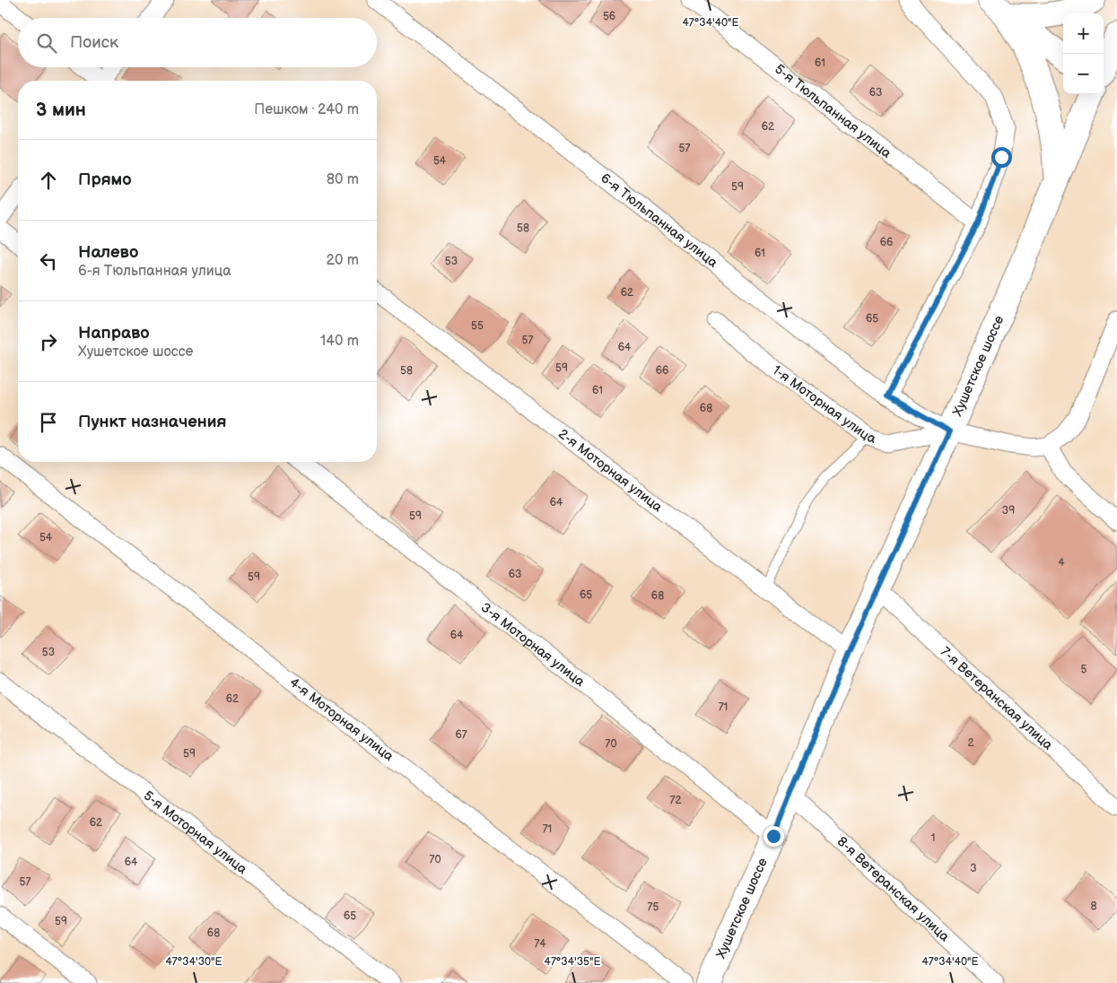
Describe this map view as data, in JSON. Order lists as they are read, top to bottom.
{
  "streets": {
    "main road": ["Хушетское шоссе"],
    "street": [
      "5-я Тюльпанная улица",
      "6-я Тюльпанная улица",
      "1-я Моторная улица",
      "2-я Моторная улица",
      "3-я Моторная улица",
      "7-я Ветеранская улица",
      "4-я Моторная улица",
      "5-я Моторная улица",
      "8-я Ветеранская улица"
    ]
  },
  "crossings": [
    ["6-я Тюльпанная улица", "Хушетское шоссе"],
    ["6-я Тюльпанная улица", "1-я Моторная улица"],
    ["Хушетское шоссе", "1-я Моторная улица"],
    ["Хушетское шоссе", "2-я Моторная улица"],
    ["Хушетское шоссе", "3-я Моторная улица"],
    ["Хушетское шоссе", "7-я Ветеранская улица"],
    ["Хушетское шоссе", "8-я Ветеранская улица"]
  ],
  "house_numbers": [
    "56",
    "61",
    "63",
    "62",
    "57",
    "54",
    "59",
    "58",
    "66",
    "61",
    "53",
    "62",
    "65",
    "55",
    "57",
    "64",
    "59",
    "58",
    "66",
    "61",
    "68",
    "64",
    "39",
    "59",
    "54",
    "4",
    "63",
    "59",
    "65",
    "68",
    "64",
    "53",
    "5",
    "62",
    "71",
    "67",
    "2",
    "70",
    "59",
    "72",
    "62",
    "71",
    "1",
    "70",
    "64",
    "3",
    "57",
    "8",
    "75",
    "65",
    "59",
    "68",
    "74"
  ],
  "page": {
    "map_buttons": ["+", "−"],
    "search": "Поиск",
    "heading": ["3 мин", "Пешком · 240 m"],
    "list": [
      ["Прямо", "80 m"],
      ["Налево", "6-я Тюльпанная улица", "20 m"],
      ["Направо", "Хушетское шоссе", "140 m"],
      "Пункт назначения"
    ]
  },
  "coordinates": ["47°34'40\"E", "47°34'30\"E", "47°34'35\"E"]
}
